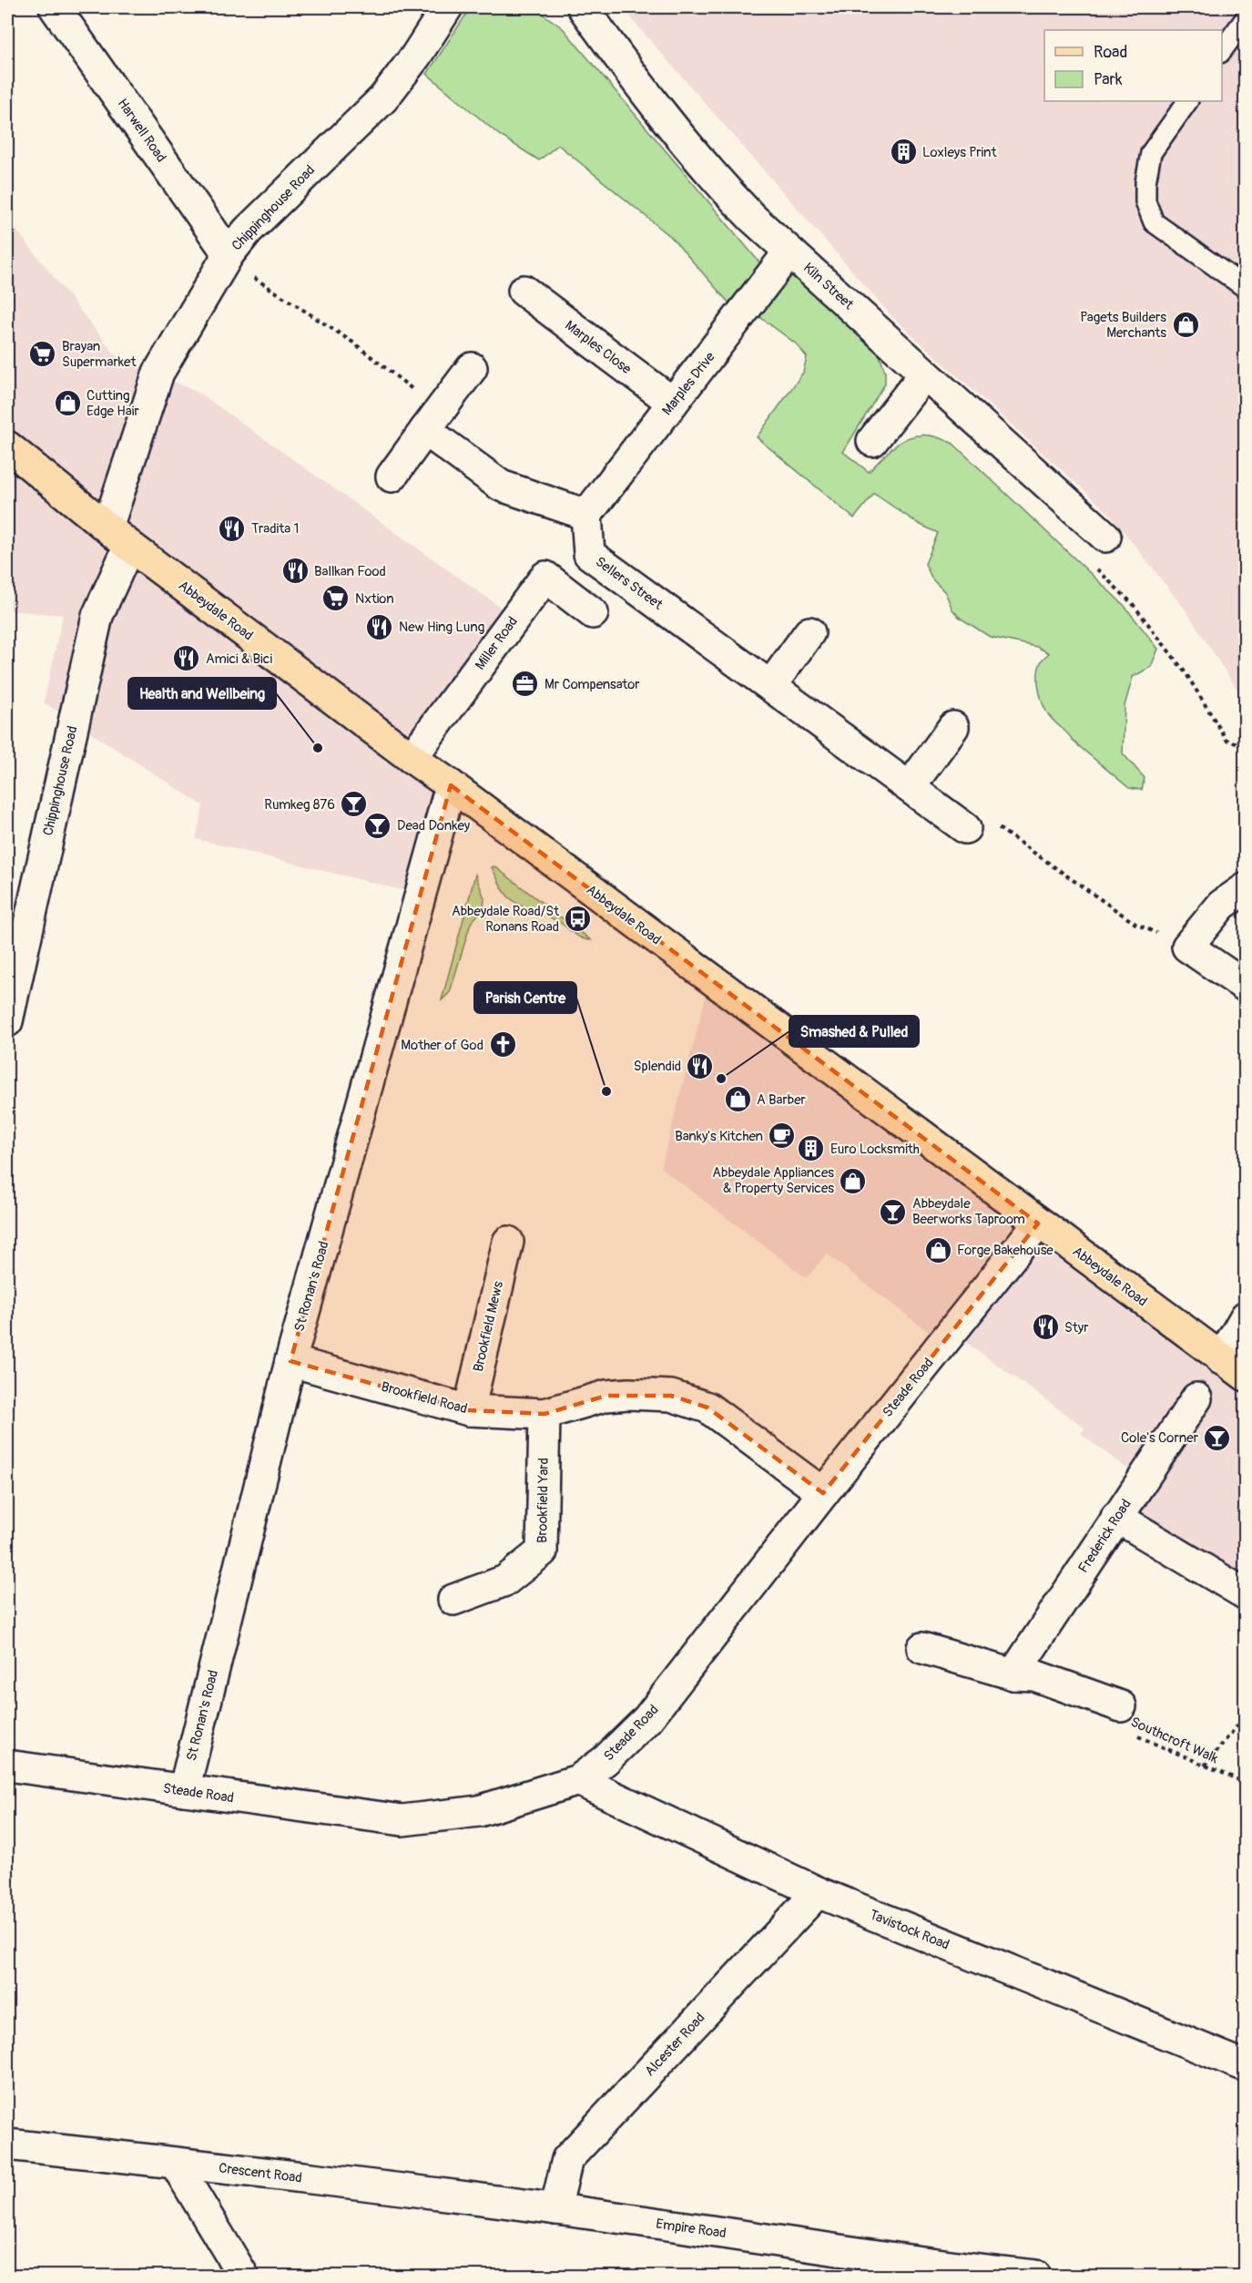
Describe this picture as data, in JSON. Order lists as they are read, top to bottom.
{
  "streets": {
    "main road": ["Abbeydale Road"],
    "street": [
      "Harwell Road",
      "Chippinghouse Road",
      "Kiln Street",
      "Marples Close",
      "Marples Drive",
      "Sellers Street",
      "Miller Road",
      "St Ronan's Road",
      "Brookfield Mews",
      "Steade Road",
      "Brookfield Road",
      "Brookfield Yard",
      "Frederick Road",
      "Tavistock Road",
      "Alcester Road",
      "Crescent Road",
      "Empire Road"
    ],
    "path": ["Southcroft Walk"]
  },
  "crossings": [
    ["Harwell Road", "Chippinghouse Road"],
    ["Chippinghouse Road", "Abbeydale Road"],
    ["Kiln Street", "Marples Drive"],
    ["Marples Close", "Marples Drive"],
    ["Marples Drive", "Sellers Street"],
    ["Abbeydale Road", "Miller Road"],
    ["Abbeydale Road", "St Ronan's Road"],
    ["Abbeydale Road", "Steade Road"],
    ["St Ronan's Road", "Steade Road"],
    ["St Ronan's Road", "Brookfield Road"],
    ["Brookfield Mews", "Brookfield Road"],
    ["Steade Road", "Brookfield Road"],
    ["Steade Road", "Tavistock Road"],
    ["Brookfield Road", "Brookfield Yard"],
    ["Tavistock Road", "Alcester Road"],
    ["Alcester Road", "Empire Road"],
    ["Crescent Road", "Empire Road"]
  ],
  "places": {
    "building": ["Loxleys Print", "Euro Locksmith"],
    "shop": [
      "Pagets Builders Merchants",
      "Cutting Edge Hair",
      "A Barber",
      "Abbeydale Appliances & Property Services",
      "Forge Bakehouse"
    ],
    "supermarket": ["Brayan Supermarket", "Nxtion"],
    "restaurant": [
      "Tradita 1",
      "Ballkan Food",
      "New Hing Lung",
      "Amici & Bici",
      "Splendid",
      "Styr"
    ],
    "office": ["Mr Compensator"],
    "other": ["Health and Wellbeing", "Smashed & Pulled", "Parish Centre"],
    "bar": [
      "Rumkeg 876",
      "Dead Donkey",
      "Abbeydale Beerworks Taproom",
      "Cole's Corner"
    ],
    "bus stop": ["Abbeydale Road/St Ronans Road"],
    "church": ["Mother of God"],
    "cafe": ["Banky's Kitchen"]
  },
  "legend": ["Road", "Park"]
}
